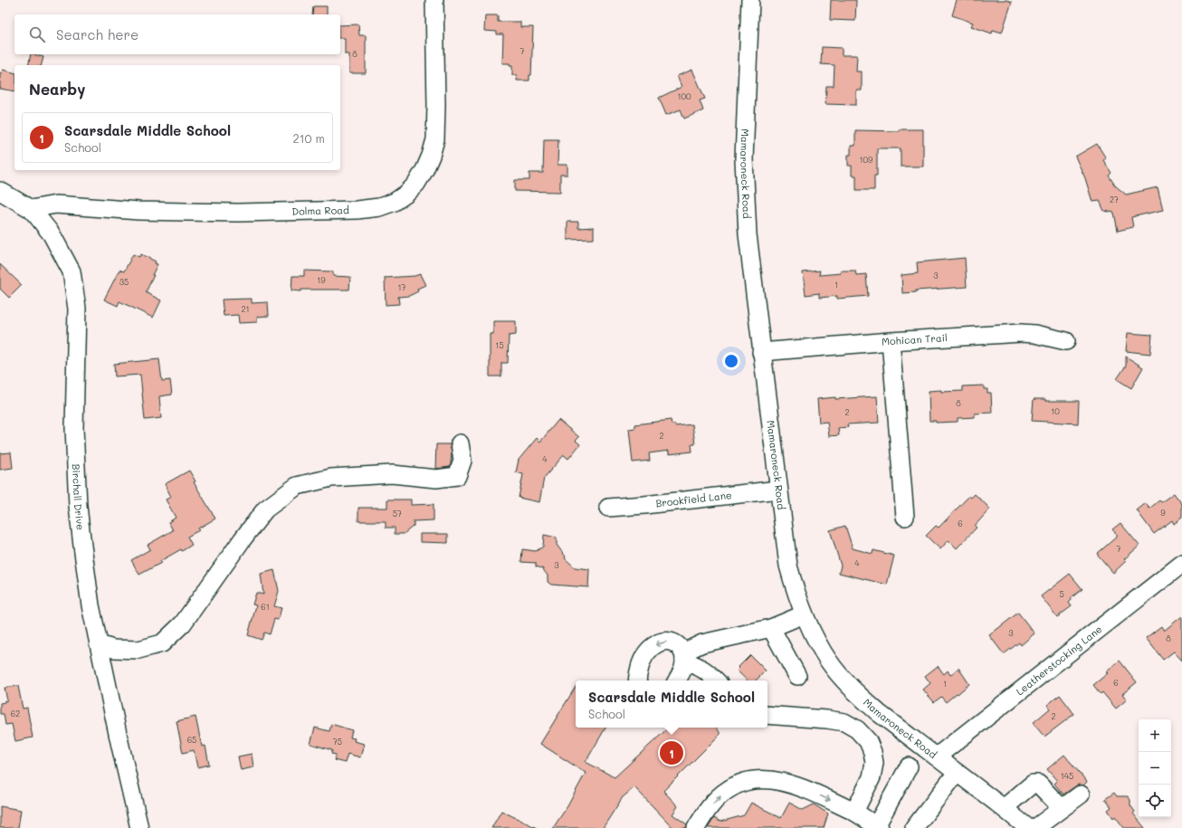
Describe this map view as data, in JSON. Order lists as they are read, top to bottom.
{
  "streets": {
    "street": [
      "Mamaroneck Road",
      "Dolma Road",
      "Mohican Trail",
      "Birchall Drive",
      "Brookfield Lane",
      "Leatherstocking Lane"
    ]
  },
  "crossings": [
    ["Mamaroneck Road", "Mohican Trail"],
    ["Mamaroneck Road", "Brookfield Lane"],
    ["Mamaroneck Road", "Leatherstocking Lane"],
    ["Dolma Road", "Birchall Drive"]
  ],
  "house_numbers": [
    "7",
    "8",
    "100",
    "109",
    "27",
    "3",
    "19",
    "35",
    "1",
    "17",
    "21",
    "15",
    "8",
    "10",
    "2",
    "2",
    "4",
    "9",
    "57",
    "6",
    "7",
    "4",
    "3",
    "5",
    "61",
    "3",
    "8",
    "6",
    "1",
    "62",
    "2",
    "65",
    "75",
    "145"
  ],
  "page": {
    "search": "Search here",
    "heading": "Nearby",
    "list": [
      {
        "mark": "1",
        "name": "Scarsdale Middle School",
        "note": "School",
        "value": "210 m"
      }
    ],
    "popup": ["Scarsdale Middle School", "School"],
    "map_buttons": ["+", "−"],
    "pins": "1"
  }
}
